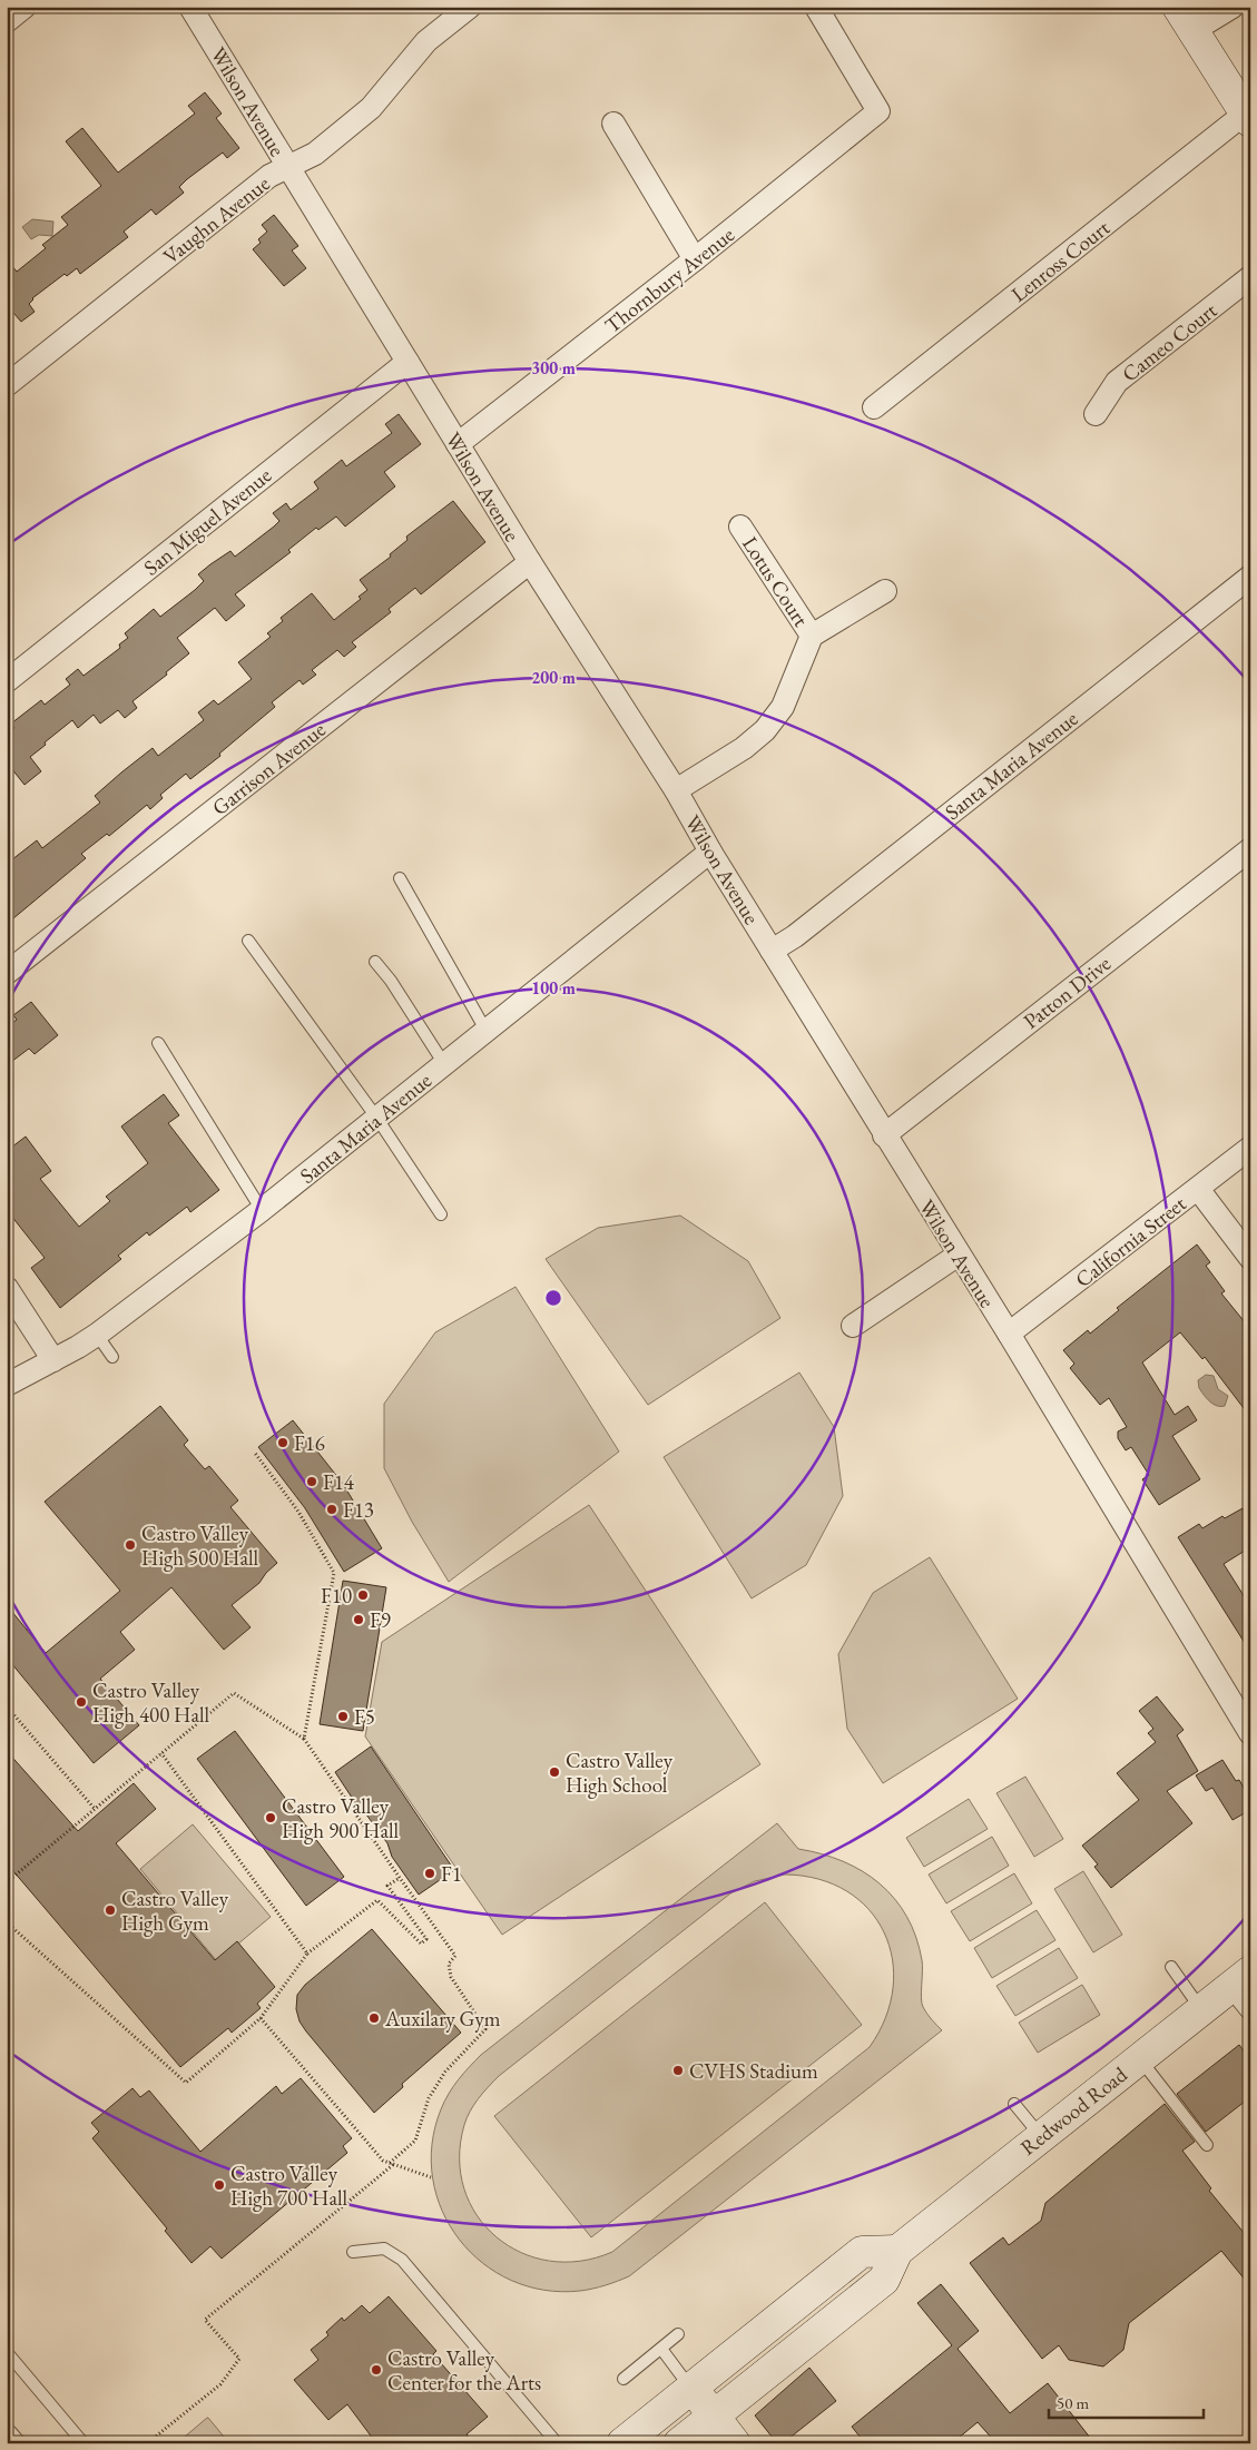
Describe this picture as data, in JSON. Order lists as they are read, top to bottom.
{
  "streets": {
    "main road": ["Redwood Road"],
    "street": [
      "Wilson Avenue",
      "Vaughn Avenue",
      "Lenross Court",
      "Thornbury Avenue",
      "Cameo Court",
      "San Miguel Avenue",
      "Lotus Court",
      "Santa Maria Avenue",
      "Garrison Avenue",
      "Patton Drive",
      "California Street"
    ]
  },
  "crossings": [
    ["Wilson Avenue", "Vaughn Avenue"],
    ["Wilson Avenue", "Thornbury Avenue"],
    ["Wilson Avenue", "San Miguel Avenue"],
    ["Wilson Avenue", "Santa Maria Avenue"],
    ["Wilson Avenue", "Garrison Avenue"],
    ["Wilson Avenue", "Patton Drive"],
    ["Wilson Avenue", "California Street"]
  ],
  "places": [
    "F16",
    "F14",
    "F13",
    "Castro Valley High 500 Hall",
    "F10",
    "F9",
    "Castro Valley High 400 Hall",
    "F5",
    "Castro Valley High School",
    "Castro Valley High 900 Hall",
    "F1",
    "Castro Valley High Gym",
    "Auxilary Gym",
    "CVHS Stadium",
    "Castro Valley High 700 Hall",
    "Castro Valley Center for the Arts"
  ],
  "scale_bar": "50 m",
  "rings": ["300 m", "200 m", "100 m"]
}
